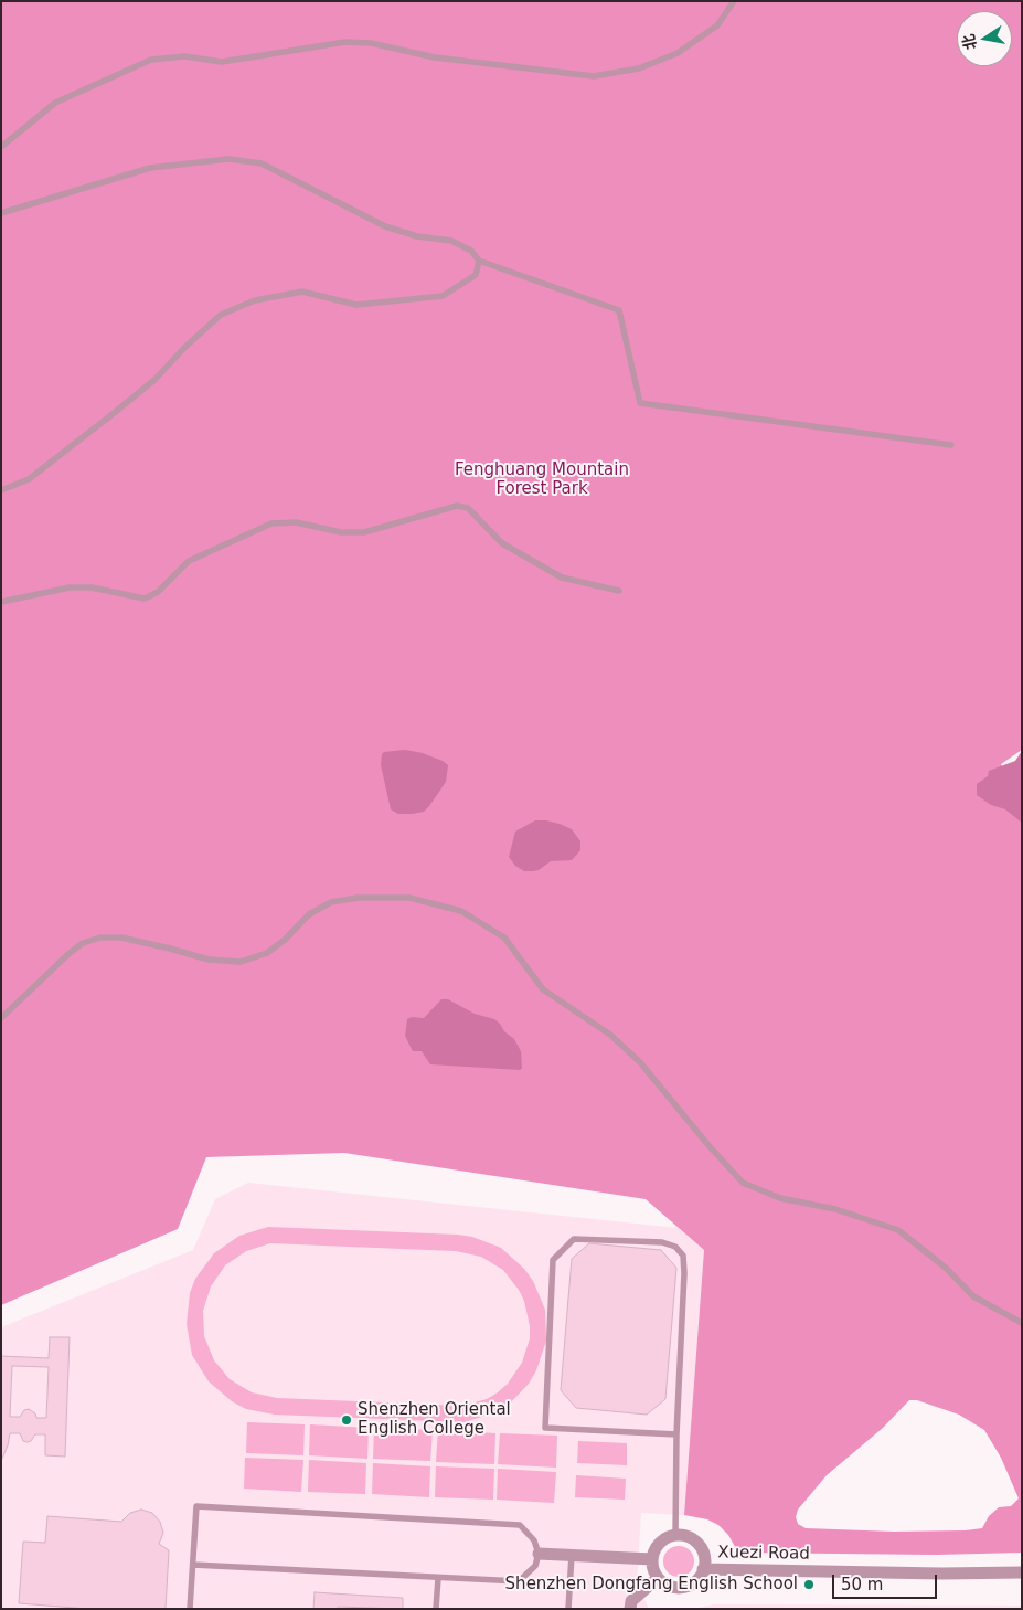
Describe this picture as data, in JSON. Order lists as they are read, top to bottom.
{
  "streets": {
    "street": ["Xuezi Road"]
  },
  "parks": ["Fenghuang Mountain Forest Park"],
  "places": ["Shenzhen Oriental English College", "Shenzhen Dongfang English School"],
  "scale_bar": "50 m",
  "north": "left"
}
